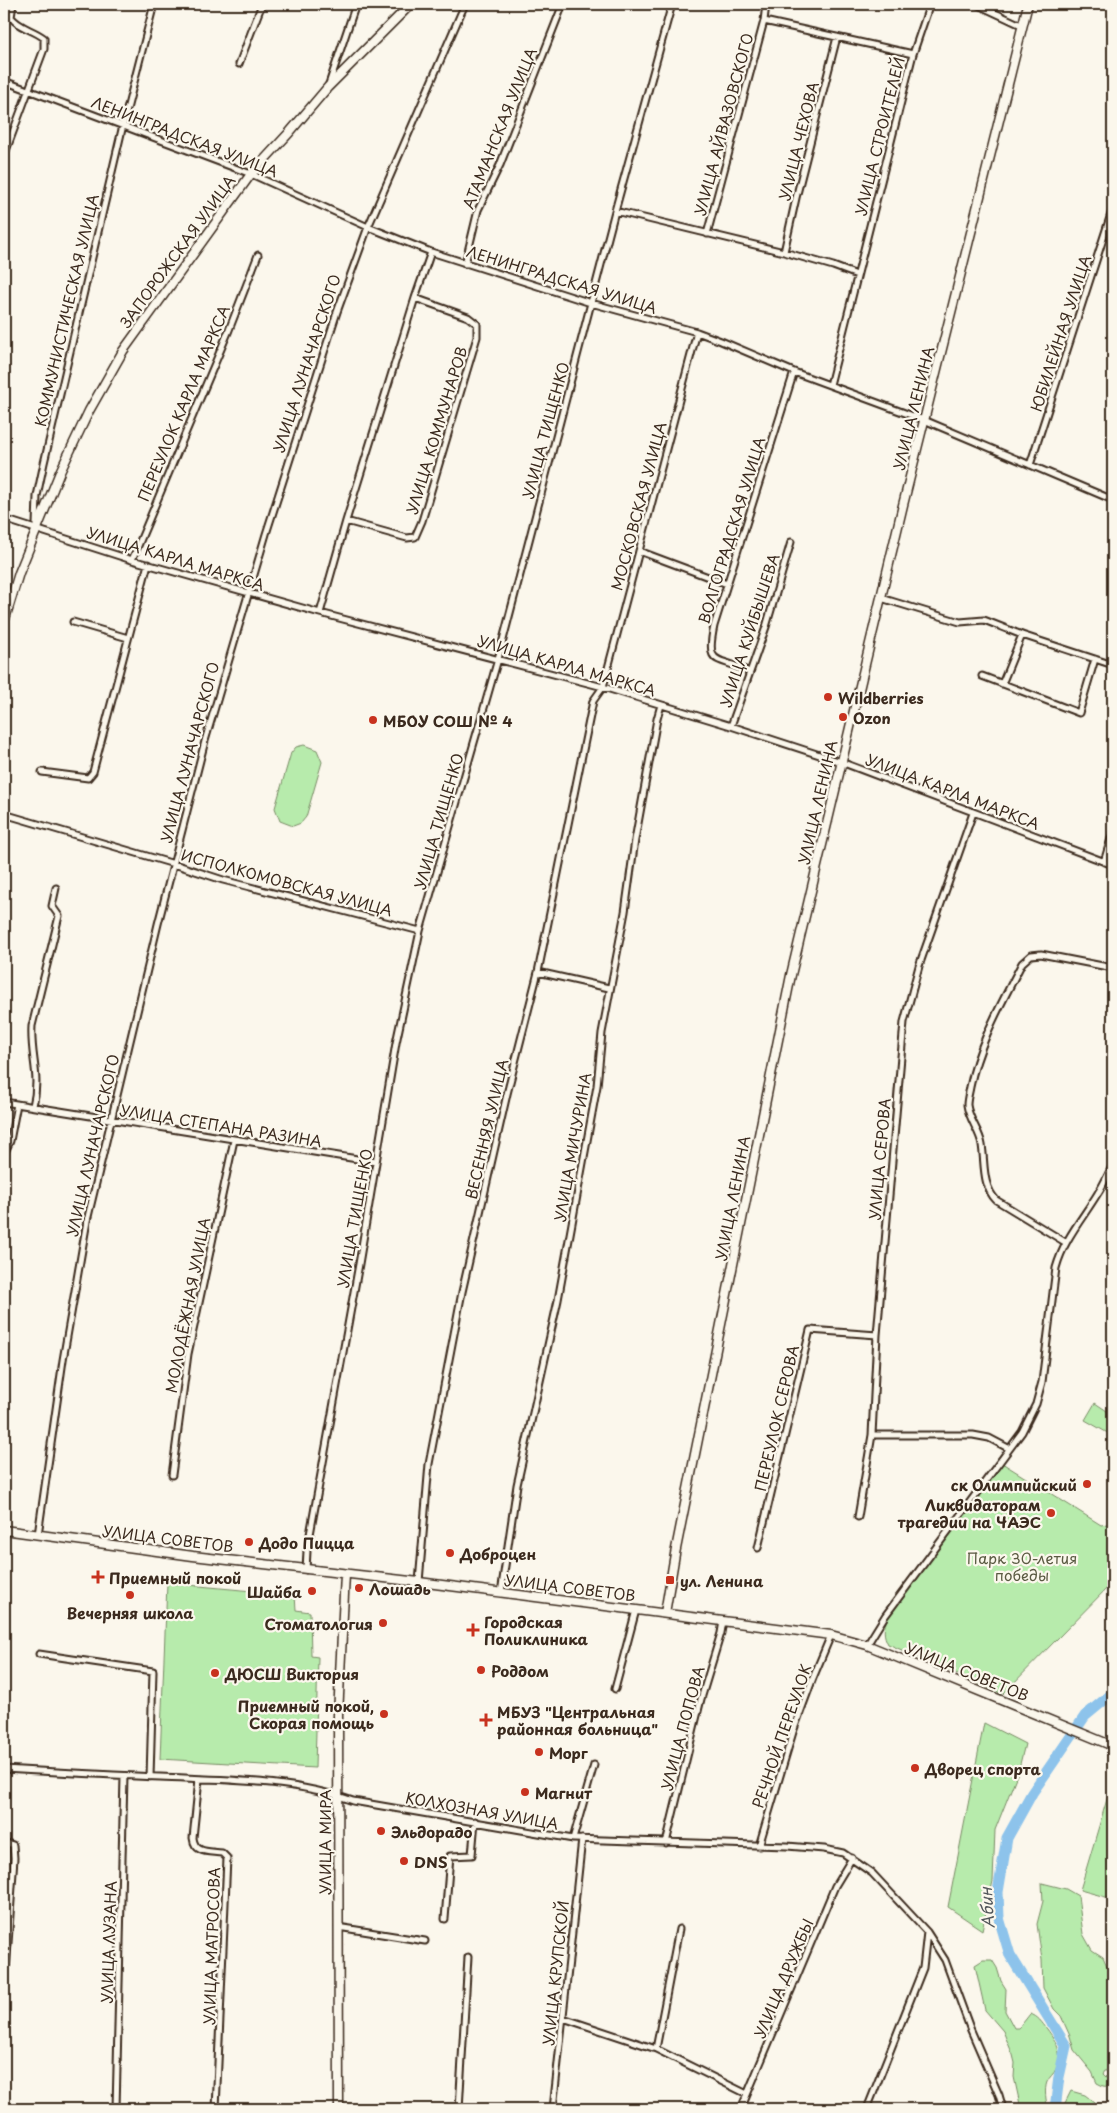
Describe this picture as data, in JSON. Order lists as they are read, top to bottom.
{
  "streets": {
    "main road": [
      "ЗАПОРОЖСКАЯ УЛИЦА",
      "КОММУНИСТИЧЕСКАЯ УЛИЦА",
      "УЛИЦА ЛЕНИНА",
      "УЛИЦА СОВЕТОВ",
      "УЛИЦА МИРА"
    ],
    "street": [
      "УЛИЦА АЙВАЗОВСКОГО",
      "АТАМАНСКАЯ УЛИЦА",
      "ЛЕНИНГРАДСКАЯ УЛИЦА",
      "УЛИЦА СТРОИТЕЛЕЙ",
      "УЛИЦА ЧЕХОВА",
      "ЮБИЛЕЙНАЯ УЛИЦА",
      "УЛИЦА ЛУНАЧАРСКОГО",
      "ПЕРЕУЛОК КАРЛА МАРКСА",
      "УЛИЦА КОММУНАРОВ",
      "УЛИЦА ТИЩЕНКО",
      "МОСКОВСКАЯ УЛИЦА",
      "ВОЛГОГРАДСКАЯ УЛИЦА",
      "УЛИЦА КАРЛА МАРКСА",
      "УЛИЦА КУЙБЫШЕВА",
      "ИСПОЛКОМОВСКАЯ УЛИЦА",
      "УЛИЦА СТЕПАНА РАЗИНА",
      "ВЕСЕННЯЯ УЛИЦА",
      "УЛИЦА МИЧУРИНА",
      "УЛИЦА СЕРОВА",
      "МОЛОДЁЖНАЯ УЛИЦА",
      "ПЕРЕУЛОК СЕРОВА",
      "УЛИЦА ПОПОВА",
      "РЕЧНОЙ ПЕРЕУЛОК",
      "КОЛХОЗНАЯ УЛИЦА",
      "УЛИЦА ЛУЗАНА",
      "УЛИЦА МАТРОСОВА",
      "УЛИЦА КРУПСКОЙ",
      "УЛИЦА ДРУЖБЫ"
    ]
  },
  "crossings": [
    ["УЛИЦА АЙВАЗОВСКОГО", "УЛИЦА СТРОИТЕЛЕЙ"],
    ["УЛИЦА АЙВАЗОВСКОГО", "УЛИЦА ЧЕХОВА"],
    ["АТАМАНСКАЯ УЛИЦА", "ЛЕНИНГРАДСКАЯ УЛИЦА"],
    ["ЛЕНИНГРАДСКАЯ УЛИЦА", "УЛИЦА СТРОИТЕЛЕЙ"],
    ["ЛЕНИНГРАДСКАЯ УЛИЦА", "ЗАПОРОЖСКАЯ УЛИЦА"],
    ["ЛЕНИНГРАДСКАЯ УЛИЦА", "КОММУНИСТИЧЕСКАЯ УЛИЦА"],
    ["ЛЕНИНГРАДСКАЯ УЛИЦА", "ЮБИЛЕЙНАЯ УЛИЦА"],
    ["ЛЕНИНГРАДСКАЯ УЛИЦА", "УЛИЦА ЛУНАЧАРСКОГО"],
    ["ЛЕНИНГРАДСКАЯ УЛИЦА", "УЛИЦА ЛЕНИНА"],
    ["ЛЕНИНГРАДСКАЯ УЛИЦА", "УЛИЦА ТИЩЕНКО"],
    ["ЛЕНИНГРАДСКАЯ УЛИЦА", "МОСКОВСКАЯ УЛИЦА"],
    ["ЛЕНИНГРАДСКАЯ УЛИЦА", "ВОЛГОГРАДСКАЯ УЛИЦА"],
    ["ЗАПОРОЖСКАЯ УЛИЦА", "КОММУНИСТИЧЕСКАЯ УЛИЦА"],
    ["ЗАПОРОЖСКАЯ УЛИЦА", "УЛИЦА КАРЛА МАРКСА"],
    ["КОММУНИСТИЧЕСКАЯ УЛИЦА", "УЛИЦА КАРЛА МАРКСА"],
    ["УЛИЦА ЛУНАЧАРСКОГО", "УЛИЦА КАРЛА МАРКСА"],
    ["УЛИЦА ЛУНАЧАРСКОГО", "ИСПОЛКОМОВСКАЯ УЛИЦА"],
    ["УЛИЦА ЛУНАЧАРСКОГО", "УЛИЦА СТЕПАНА РАЗИНА"],
    ["УЛИЦА ЛУНАЧАРСКОГО", "УЛИЦА СОВЕТОВ"],
    ["ПЕРЕУЛОК КАРЛА МАРКСА", "УЛИЦА КАРЛА МАРКСА"],
    ["УЛИЦА ЛЕНИНА", "УЛИЦА КАРЛА МАРКСА"],
    ["УЛИЦА ЛЕНИНА", "УЛИЦА СОВЕТОВ"],
    ["УЛИЦА ТИЩЕНКО", "УЛИЦА КАРЛА МАРКСА"],
    ["УЛИЦА ТИЩЕНКО", "ИСПОЛКОМОВСКАЯ УЛИЦА"],
    ["УЛИЦА ТИЩЕНКО", "УЛИЦА СТЕПАНА РАЗИНА"],
    ["УЛИЦА ТИЩЕНКО", "УЛИЦА СОВЕТОВ"],
    ["МОСКОВСКАЯ УЛИЦА", "УЛИЦА КАРЛА МАРКСА"],
    ["МОСКОВСКАЯ УЛИЦА", "ВЕСЕННЯЯ УЛИЦА"],
    ["ВОЛГОГРАДСКАЯ УЛИЦА", "УЛИЦА КУЙБЫШЕВА"],
    ["УЛИЦА КАРЛА МАРКСА", "УЛИЦА КУЙБЫШЕВА"],
    ["УЛИЦА КАРЛА МАРКСА", "ВЕСЕННЯЯ УЛИЦА"],
    ["УЛИЦА КАРЛА МАРКСА", "УЛИЦА МИЧУРИНА"],
    ["УЛИЦА КАРЛА МАРКСА", "УЛИЦА СЕРОВА"],
    ["УЛИЦА СТЕПАНА РАЗИНА", "МОЛОДЁЖНАЯ УЛИЦА"],
    ["ВЕСЕННЯЯ УЛИЦА", "УЛИЦА СОВЕТОВ"],
    ["УЛИЦА МИЧУРИНА", "УЛИЦА СОВЕТОВ"],
    ["УЛИЦА СЕРОВА", "ПЕРЕУЛОК СЕРОВА"],
    ["УЛИЦА СОВЕТОВ", "УЛИЦА ПОПОВА"],
    ["УЛИЦА СОВЕТОВ", "РЕЧНОЙ ПЕРЕУЛОК"],
    ["УЛИЦА СОВЕТОВ", "УЛИЦА МИРА"],
    ["УЛИЦА ПОПОВА", "КОЛХОЗНАЯ УЛИЦА"],
    ["РЕЧНОЙ ПЕРЕУЛОК", "КОЛХОЗНАЯ УЛИЦА"],
    ["КОЛХОЗНАЯ УЛИЦА", "УЛИЦА МИРА"],
    ["КОЛХОЗНАЯ УЛИЦА", "УЛИЦА ЛУЗАНА"],
    ["КОЛХОЗНАЯ УЛИЦА", "УЛИЦА МАТРОСОВА"],
    ["КОЛХОЗНАЯ УЛИЦА", "УЛИЦА КРУПСКОЙ"],
    ["КОЛХОЗНАЯ УЛИЦА", "УЛИЦА ДРУЖБЫ"]
  ],
  "water": ["Абин"],
  "parks": ["Парк 30-летия победы"],
  "places": {
    "other": [
      "Wildberries",
      "Ozon",
      "МБОУ СОШ № 4",
      "ск Олимпийский",
      "Ликвидаторам трагедии на ЧАЭС",
      "Додо Пицца",
      "Доброцен",
      "Лошадь",
      "Шайба",
      "Вечерняя школа",
      "Стоматология",
      "Роддом",
      "ДЮСШ Виктория",
      "Приемный покой, Скорая помощь",
      "Морг",
      "Дворец спорта",
      "Магнит",
      "Эльдорадо",
      "DNS"
    ],
    "health": ["Приемный покой", "Городская Поликлиника", "МБУЗ \"Центральная районная больница\""],
    "transit": ["ул. Ленина"]
  }
}
